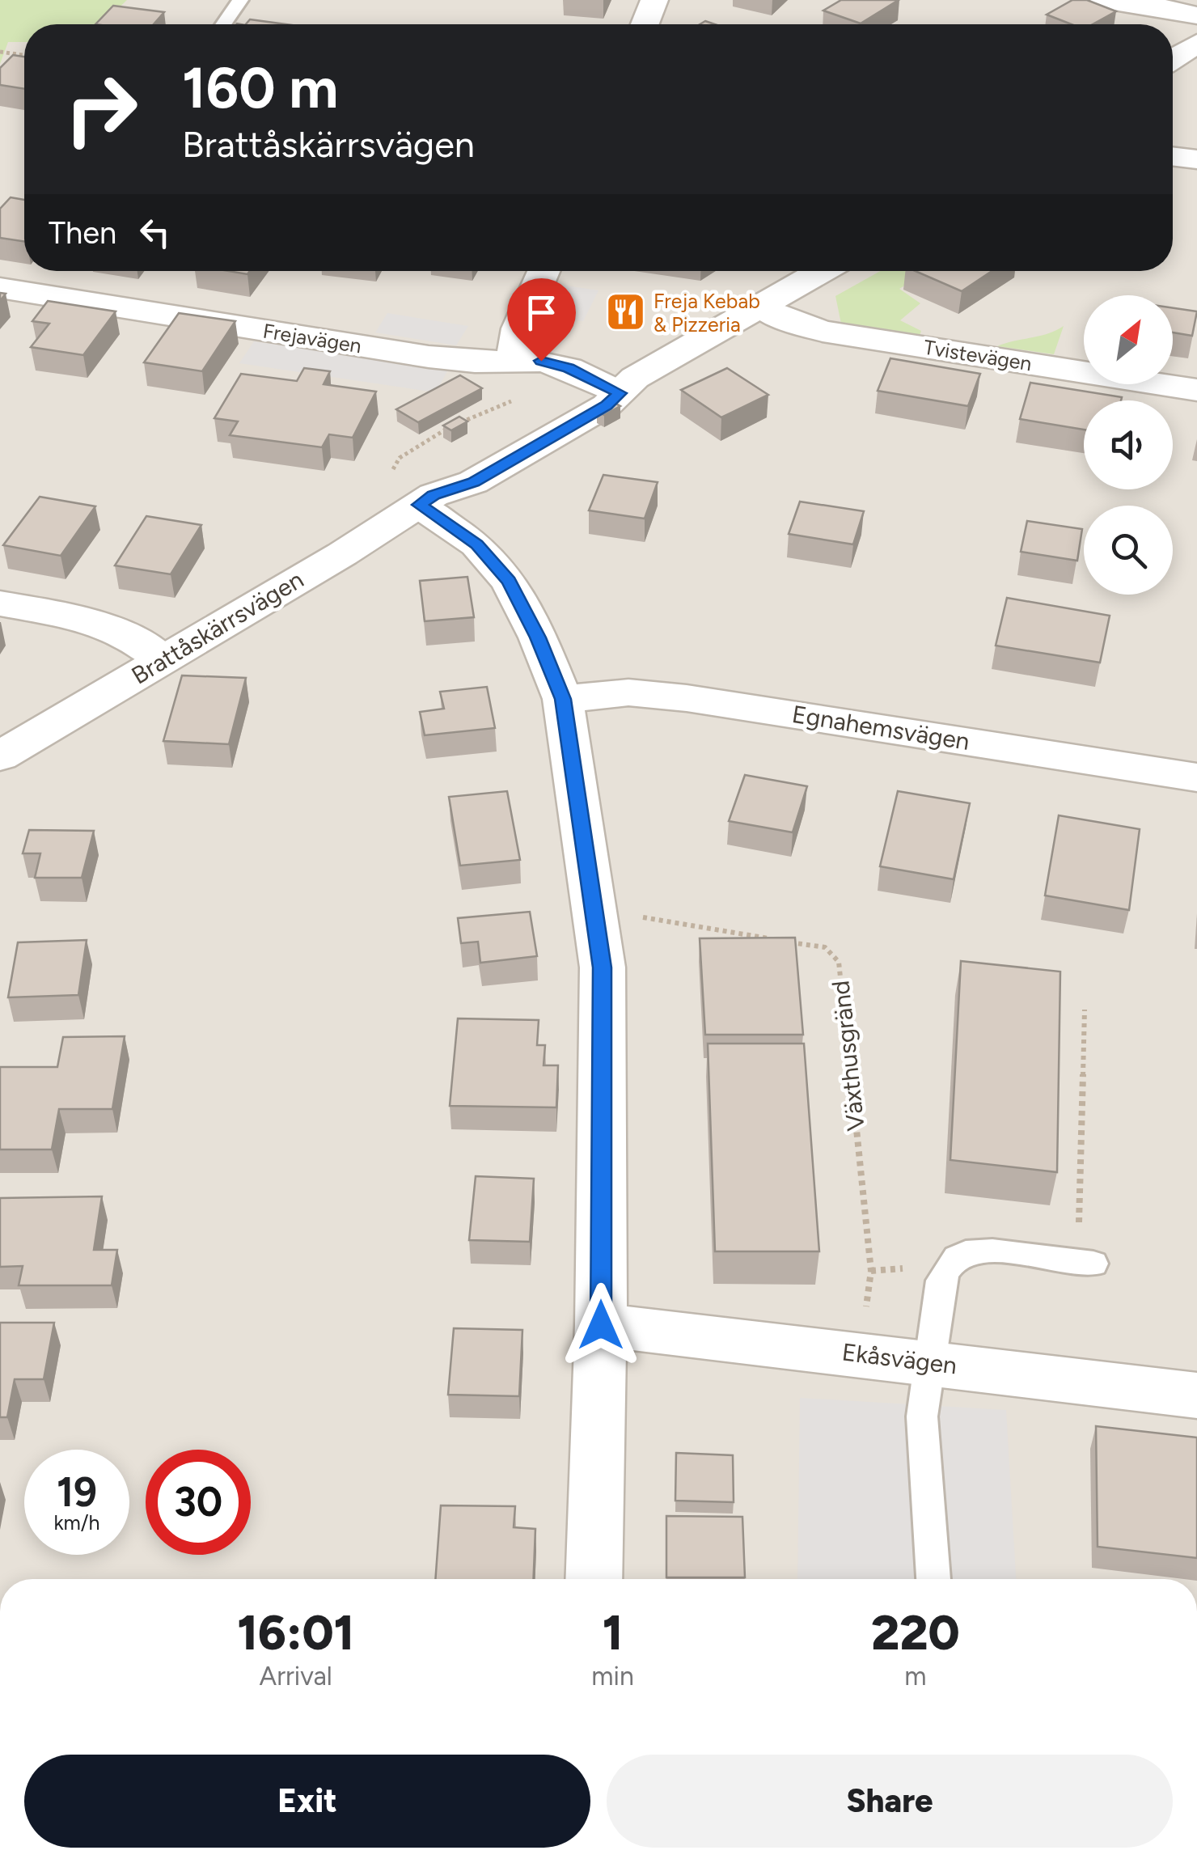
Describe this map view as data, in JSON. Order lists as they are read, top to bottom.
{
  "streets": {
    "street": [
      "Frejavägen",
      "Tvistevägen",
      "Brattåskärrsvägen",
      "Egnahemsvägen",
      "Ekåsvägen"
    ],
    "path": ["Växthusgränd"]
  },
  "crossings": [
    ["Frejavägen", "Brattåskärrsvägen"],
    ["Tvistevägen", "Brattåskärrsvägen"],
    ["Växthusgränd", "Ekåsvägen"]
  ],
  "places": {
    "restaurant": ["Freja Kebab & Pizzeria"]
  },
  "north": "top right",
  "page": {
    "turn": ["160 m", "Brattåskärrsvägen"],
    "then": "Then",
    "speed": "19 km/h",
    "limit": "30",
    "eta": [
      "16:01",
      "Arrival",
      "1",
      "min",
      "220",
      "m"
    ],
    "buttons": ["Exit", "Share"]
  }
}
